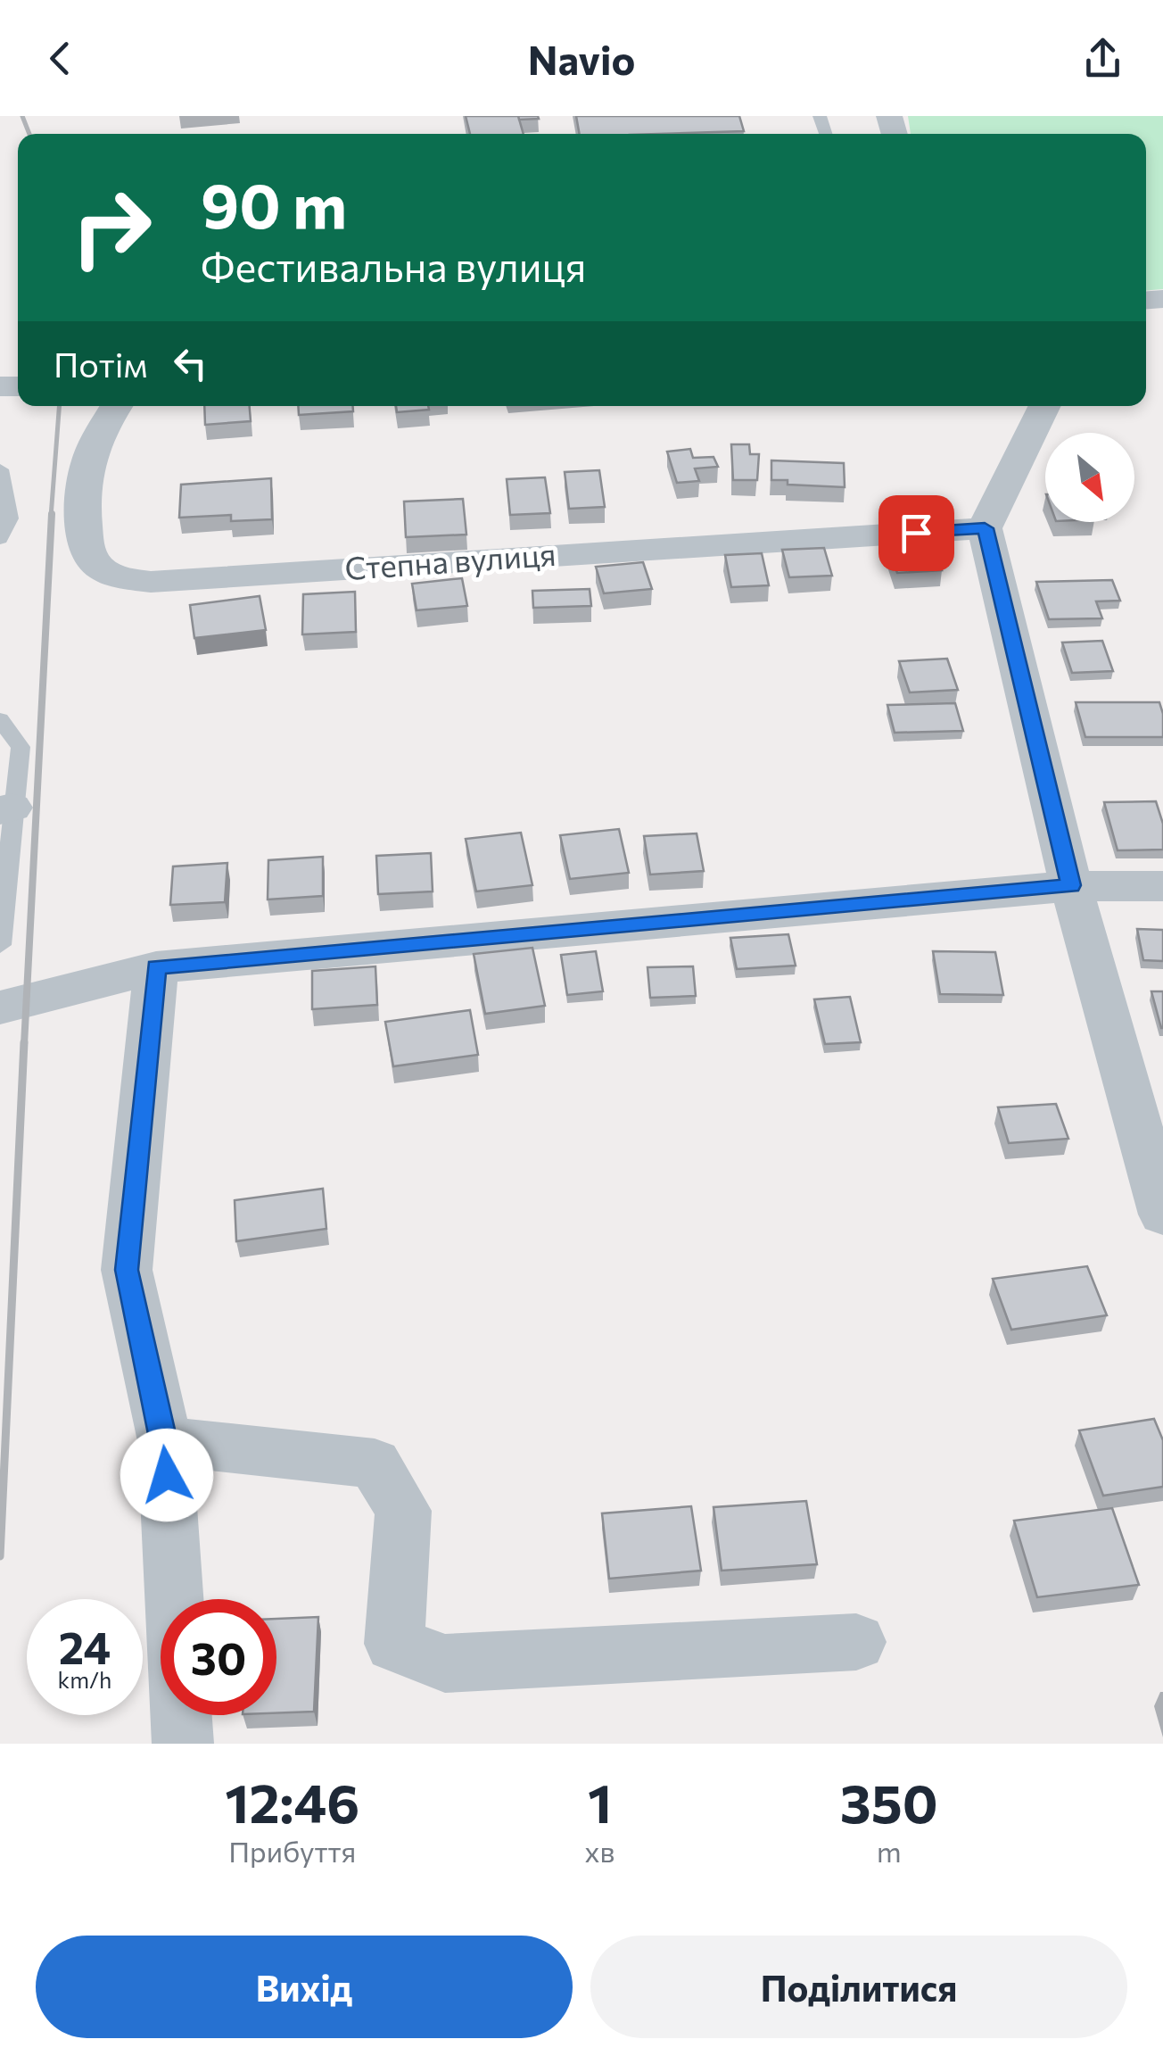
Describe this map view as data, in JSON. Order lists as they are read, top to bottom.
{
  "streets": {
    "street": ["Степна вулиця"]
  },
  "north": "bottom right",
  "page": {
    "header": "Navio",
    "turn": ["90 m", "Фестивальна вулиця"],
    "then": "Потім",
    "speed": "24 km/h",
    "limit": "30",
    "eta": [
      "12:46",
      "Прибуття",
      "1",
      "хв",
      "350",
      "m"
    ],
    "buttons": ["Вихід", "Поділитися"]
  }
}
